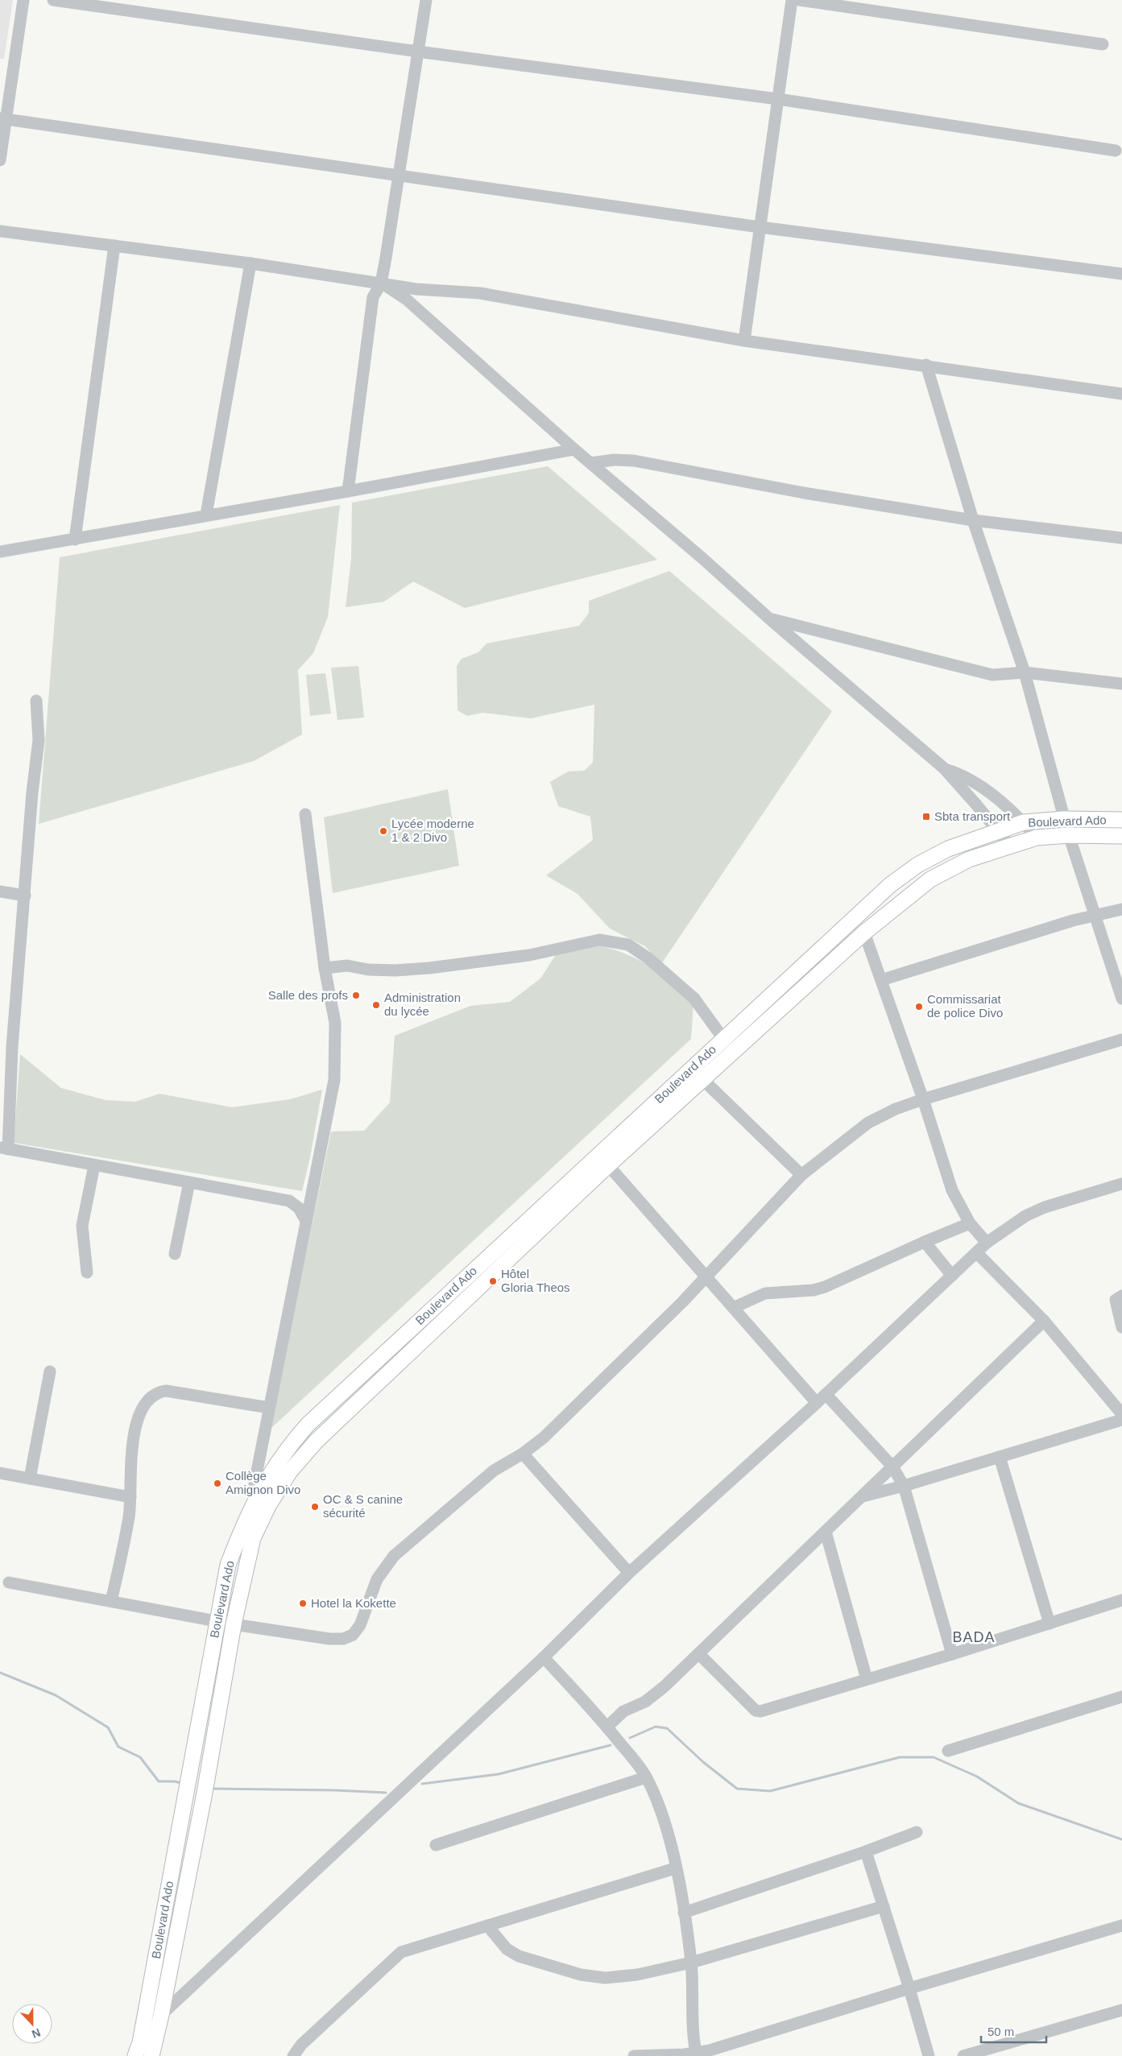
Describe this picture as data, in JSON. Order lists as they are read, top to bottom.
{
  "streets": {
    "main road": ["Boulevard Ado"]
  },
  "districts": ["BADA"],
  "places": {
    "transit": ["Sbta transport"],
    "other": [
      "Lycée moderne 1 & 2 Divo",
      "Salle des profs",
      "Administration du lycée",
      "Commissariat de police Divo",
      "Hôtel Gloria Theos",
      "Collège Amignon Divo",
      "OC & S canine sécurité",
      "Hotel la Kokette"
    ]
  },
  "scale_bar": "50 m",
  "north": "bottom"
}
